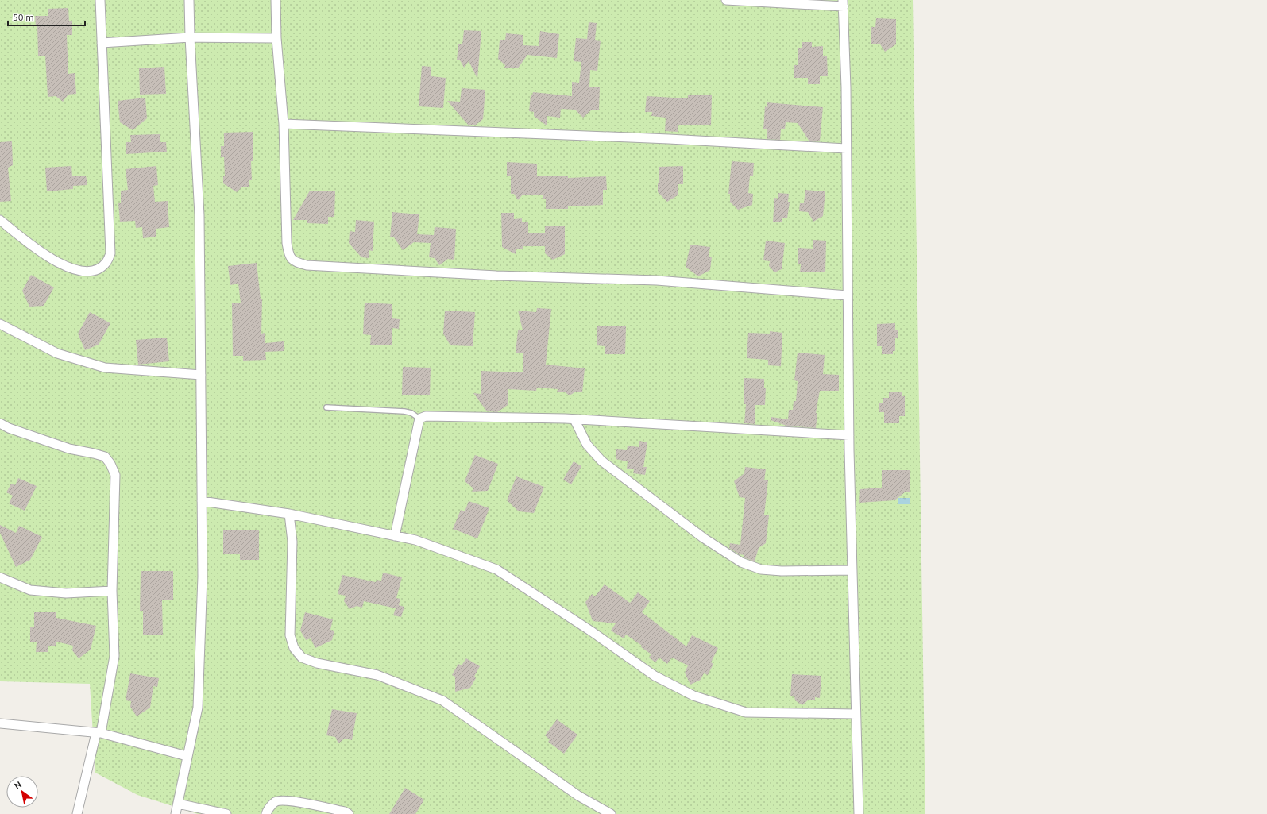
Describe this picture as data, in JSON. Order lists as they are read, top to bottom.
{
  "scale_bar": "50 m",
  "north": "top left"
}
